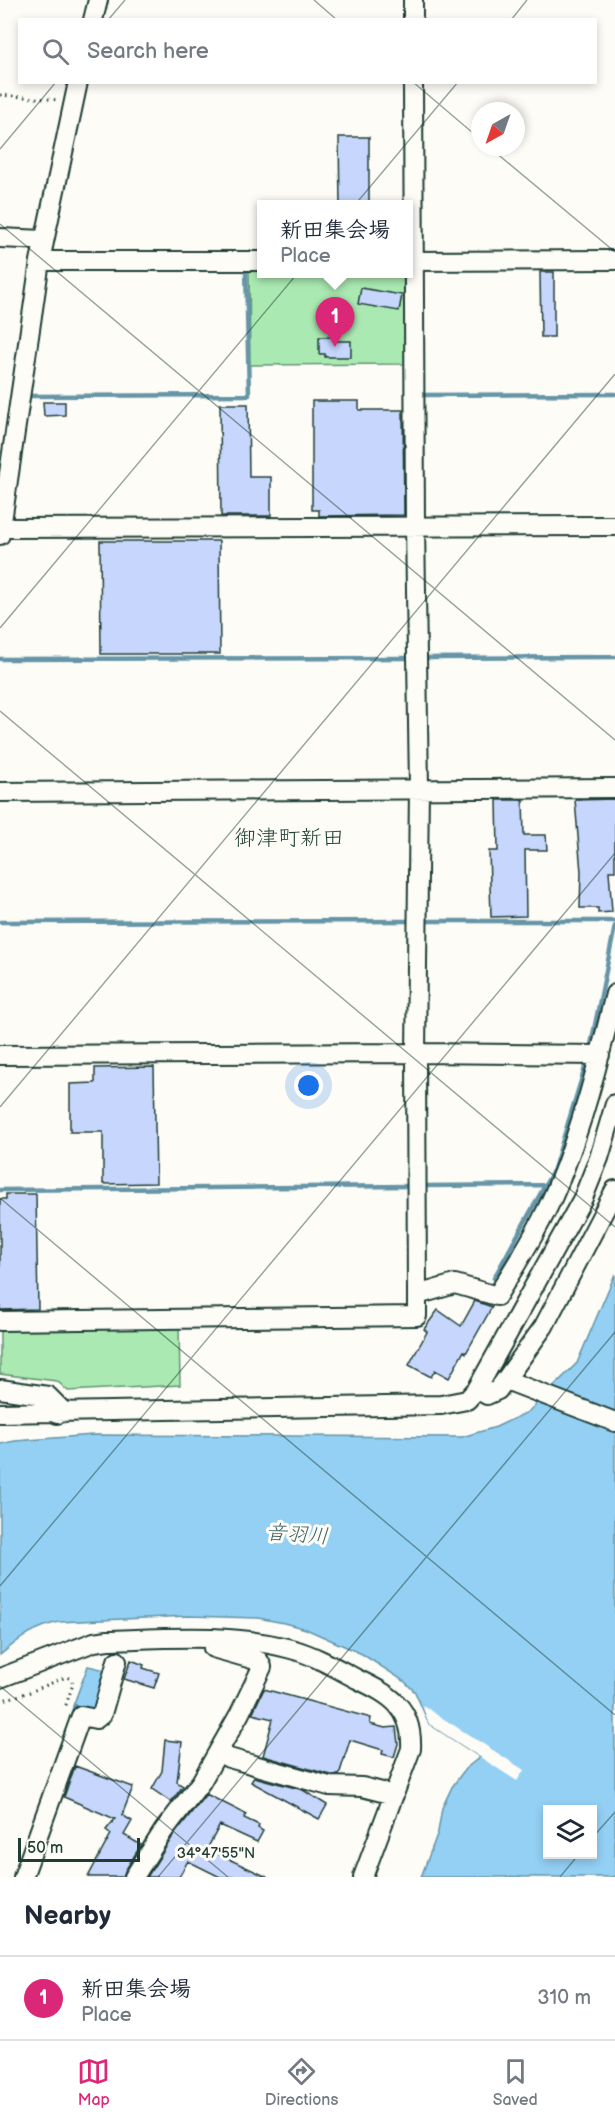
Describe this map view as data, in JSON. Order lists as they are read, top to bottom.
{
  "districts": ["御津町新田"],
  "water": ["音羽川"],
  "scale_bar": "50 m",
  "north": "bottom left",
  "page": {
    "search": "Search here",
    "popup": ["新田集会場", "Place"],
    "pins": "1",
    "scale": "50 m",
    "heading": "Nearby",
    "list": [
      {
        "mark": "1",
        "name": "新田集会場",
        "note": "Place",
        "value": "310 m"
      }
    ],
    "nav": ["Map", "Directions", "Saved"]
  },
  "coordinates": ["34°47'55\"N"]
}
